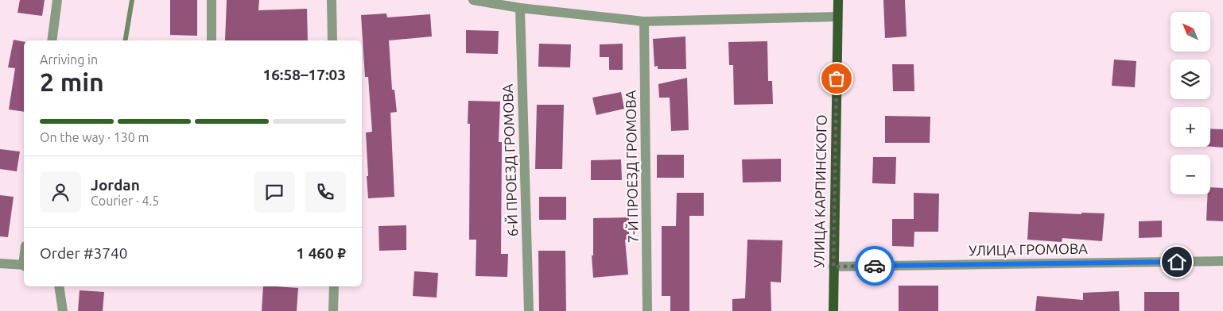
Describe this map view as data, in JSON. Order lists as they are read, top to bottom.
{
  "streets": {
    "main road": ["УЛИЦА КАРПИНСКОГО"],
    "street": ["6-Й ПРОЕЗД ГРОМОВА", "7-Й ПРОЕЗД ГРОМОВА", "УЛИЦА ГРОМОВА"]
  },
  "crossings": [
    ["УЛИЦА КАРПИНСКОГО", "УЛИЦА ГРОМОВА"]
  ],
  "north": "top left",
  "page": {
    "map_buttons": ["+", "−"],
    "heading": ["2 min", "Arriving in", "16:58–17:03"],
    "panel": [
      "Jordan",
      "Courier · 4.5",
      "Order #3740",
      "1 460 ₽"
    ],
    "bar": "On the way · 130 m"
  }
}
